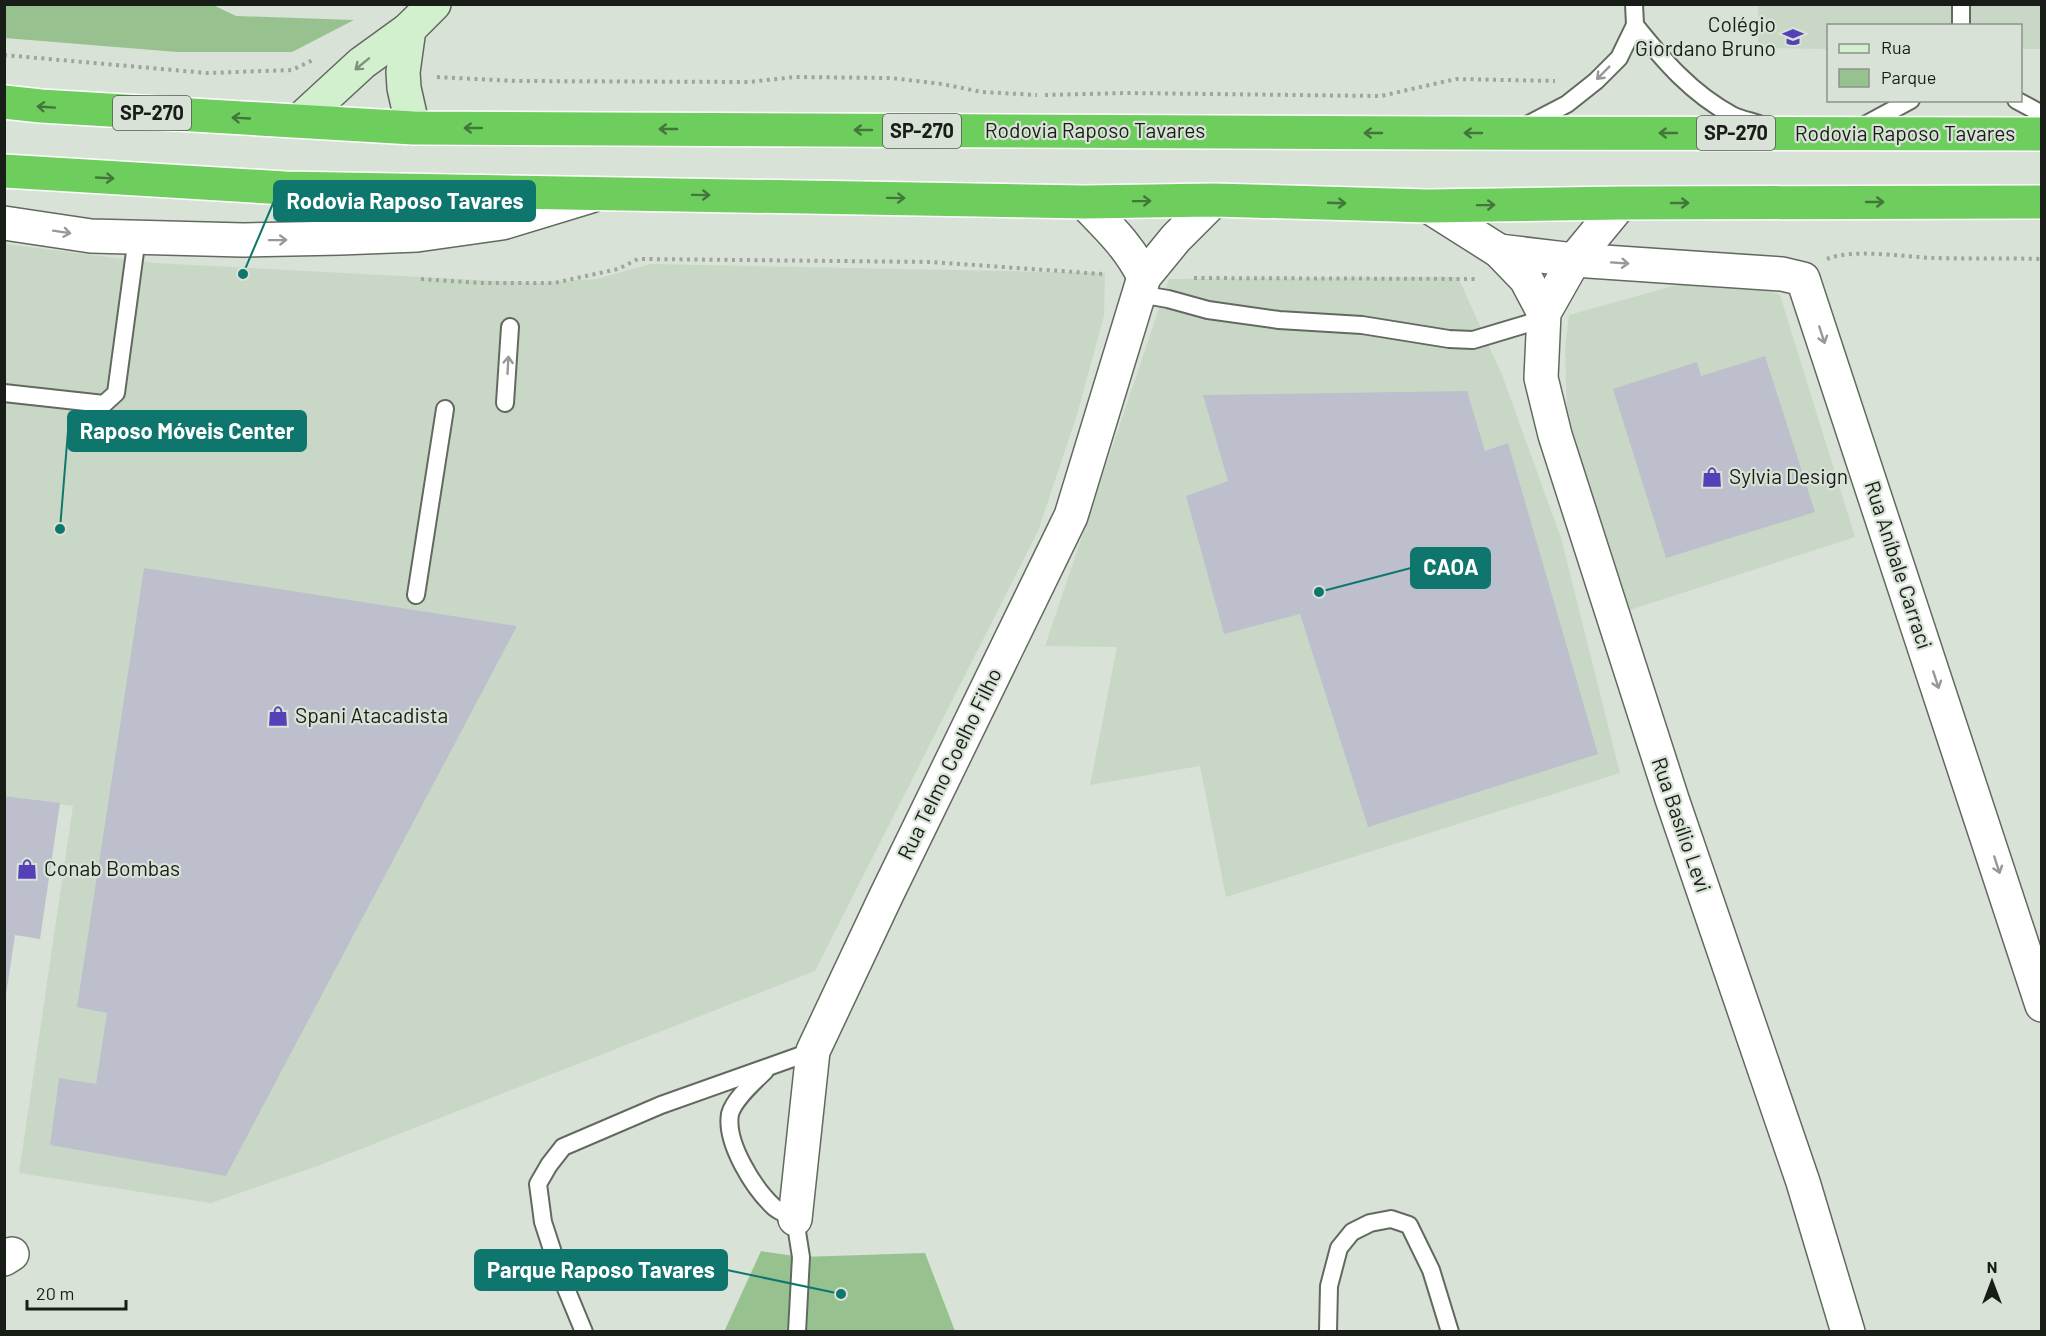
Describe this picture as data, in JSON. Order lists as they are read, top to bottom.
{
  "streets": {
    "highway": ["SP-270", "Rodovia Raposo Tavares"],
    "street": ["Rua Aníbale Carraci", "Rua Telmo Coelho Filho", "Rua Basílio Levi"]
  },
  "one_way": ["Rua Aníbale Carraci"],
  "places": {
    "school or university": ["Colégio Giordano Bruno"],
    "other": [
      "Rodovia Raposo Tavares",
      "Raposo Móveis Center",
      "CAOA",
      "Parque Raposo Tavares"
    ],
    "shop": ["Sylvia Design", "Spani Atacadista", "Conab Bombas"]
  },
  "legend": ["Rua", "Parque"],
  "scale_bar": "20 m",
  "north": "top"
}
